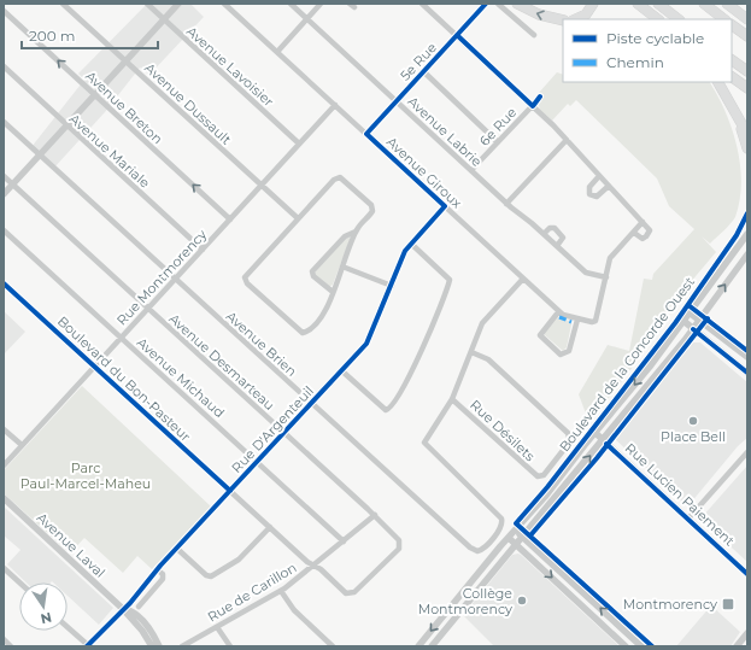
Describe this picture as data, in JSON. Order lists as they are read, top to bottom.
{
  "streets": {
    "street": [
      "5e Rue",
      "Avenue Lavoisier",
      "Avenue Dussault",
      "Avenue Breton",
      "6e Rue",
      "Avenue Labrie",
      "Avenue Mariale",
      "Avenue Giroux",
      "Rue Montmorency",
      "Avenue Brien",
      "Avenue Desmarteau",
      "Boulevard de la Concorde Ouest",
      "Avenue Michaud",
      "Boulevard du Bon-Pasteur",
      "Rue D'Argenteuil",
      "Rue Désilets",
      "Rue Lucien Paiement",
      "Avenue Laval",
      "Rue de Carillon"
    ]
  },
  "crossings": [
    ["5e Rue", "Avenue Labrie"],
    ["5e Rue", "Avenue Giroux"],
    ["Avenue Lavoisier", "Rue Montmorency"],
    ["Avenue Dussault", "Rue Montmorency"],
    ["Avenue Breton", "Rue Montmorency"],
    ["6e Rue", "Avenue Labrie"],
    ["Avenue Labrie", "Avenue Giroux"],
    ["Avenue Mariale", "Rue Montmorency"],
    ["Avenue Giroux", "Rue Montmorency"],
    ["Avenue Giroux", "Rue D'Argenteuil"],
    ["Rue Montmorency", "Avenue Brien"],
    ["Rue Montmorency", "Avenue Desmarteau"],
    ["Rue Montmorency", "Avenue Michaud"],
    ["Rue Montmorency", "Boulevard du Bon-Pasteur"],
    ["Avenue Brien", "Rue D'Argenteuil"],
    ["Avenue Brien", "Rue Désilets"],
    ["Avenue Desmarteau", "Boulevard du Bon-Pasteur"],
    ["Avenue Desmarteau", "Rue D'Argenteuil"],
    ["Avenue Desmarteau", "Rue de Carillon"],
    ["Boulevard de la Concorde Ouest", "Rue Lucien Paiement"],
    ["Avenue Michaud", "Rue D'Argenteuil"],
    ["Avenue Michaud", "Rue de Carillon"],
    ["Boulevard du Bon-Pasteur", "Rue D'Argenteuil"],
    ["Boulevard du Bon-Pasteur", "Rue de Carillon"],
    ["Rue D'Argenteuil", "Avenue Laval"]
  ],
  "one_way": ["Avenue Breton"],
  "parks": ["Parc Paul-Marcel-Maheu"],
  "places": {
    "other": ["Place Bell", "Collège Montmorency"],
    "transit": ["Montmorency"]
  },
  "legend": ["Piste cyclable", "Chemin"],
  "scale_bar": "200 m",
  "north": "bottom"
}
